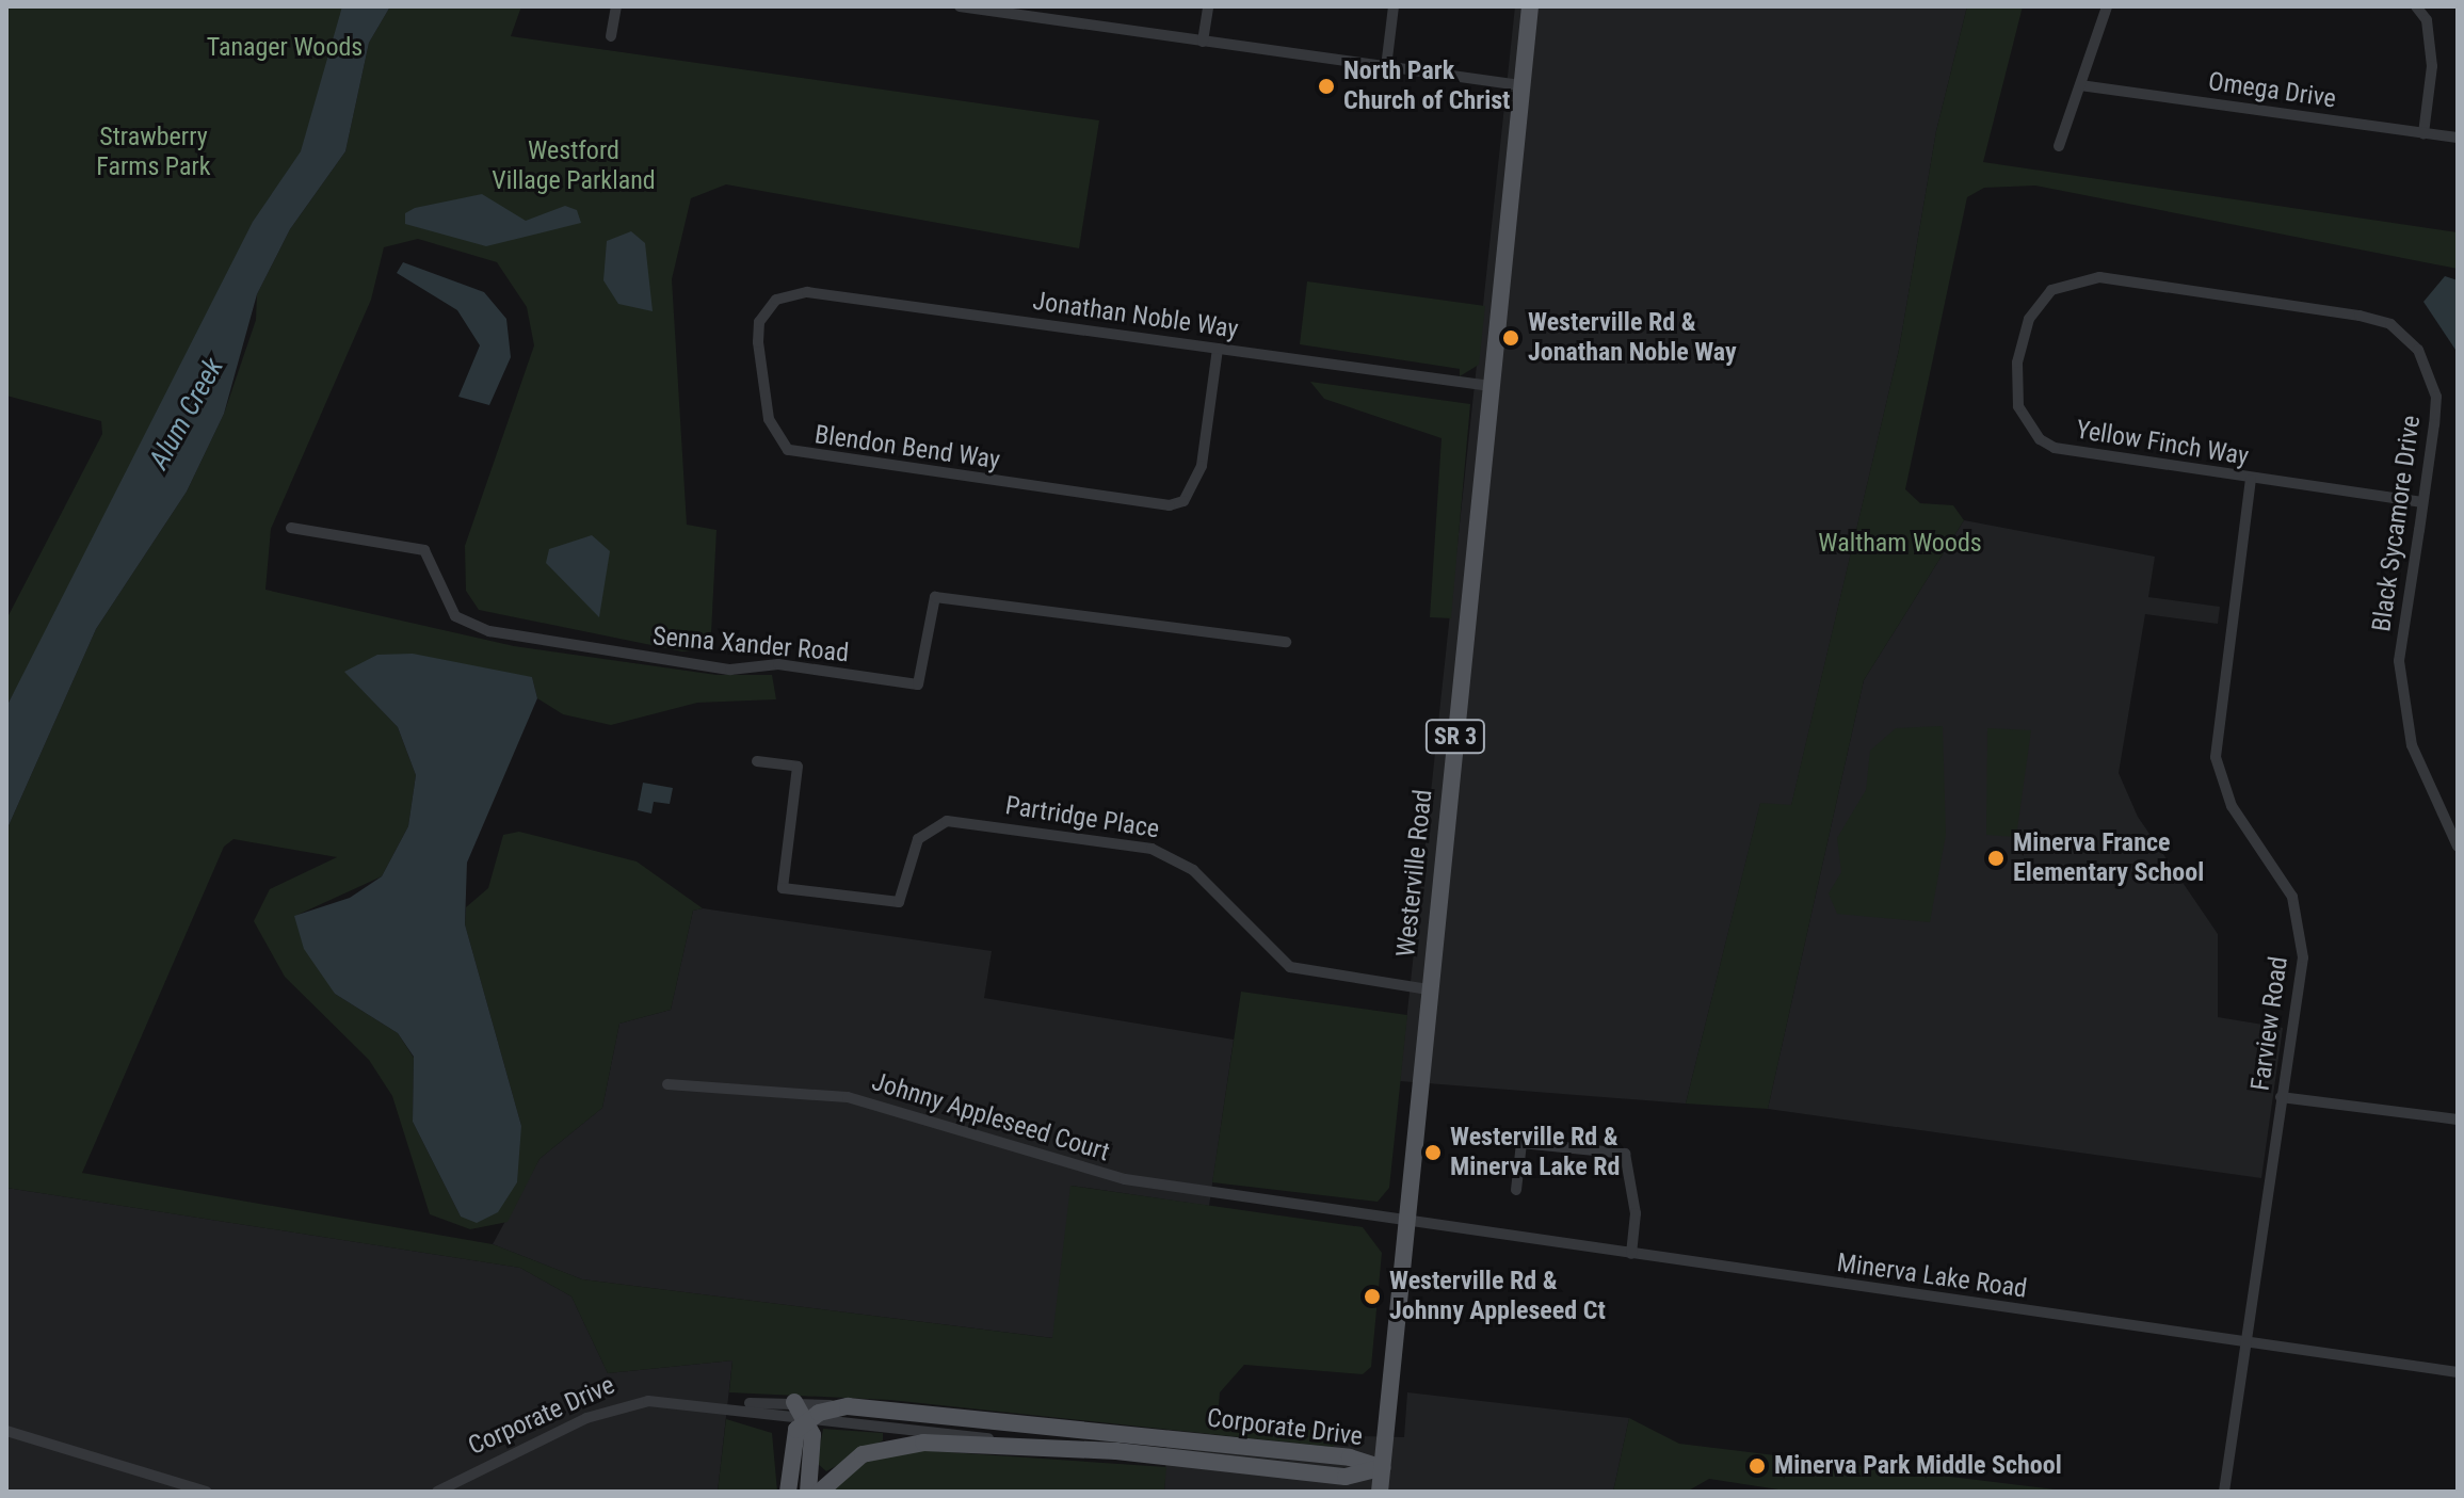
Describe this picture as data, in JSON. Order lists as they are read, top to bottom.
{
  "streets": {
    "main road": ["SR 3", "Westerville Road", "Corporate Drive"],
    "street": [
      "Omega Drive",
      "Jonathan Noble Way",
      "Yellow Finch Way",
      "Blendon Bend Way",
      "Black Sycamore Drive",
      "Senna Xander Road",
      "Partridge Place",
      "Farview Road",
      "Johnny Appleseed Court",
      "Minerva Lake Road"
    ]
  },
  "crossings": [
    ["Jonathan Noble Way", "Blendon Bend Way"],
    ["Jonathan Noble Way", "Westerville Road"],
    ["Yellow Finch Way", "Black Sycamore Drive"],
    ["Yellow Finch Way", "Farview Road"],
    ["Partridge Place", "Westerville Road"],
    ["Westerville Road", "Johnny Appleseed Court"],
    ["Westerville Road", "Minerva Lake Road"],
    ["Westerville Road", "Corporate Drive"],
    ["Farview Road", "Minerva Lake Road"],
    ["Johnny Appleseed Court", "Minerva Lake Road"]
  ],
  "water": ["Alum Creek"],
  "parks": [
    "Tanager Woods",
    "Strawberry Farms Park",
    "Westford Village Parkland",
    "Waltham Woods"
  ],
  "places": [
    "North Park Church of Christ",
    "Westerville Rd & Jonathan Noble Way",
    "Minerva France Elementary School",
    "Westerville Rd & Minerva Lake Rd",
    "Westerville Rd & Johnny Appleseed Ct",
    "Minerva Park Middle School"
  ]
}
